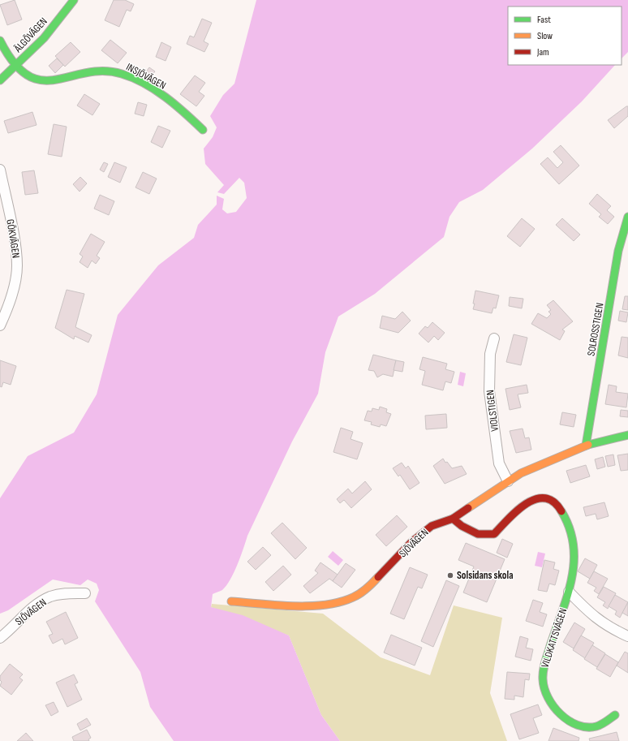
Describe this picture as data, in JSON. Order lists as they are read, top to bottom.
{
  "streets": {
    "street": [
      "ÄLGÖVÄGEN",
      "INSJÖVÄGEN",
      "GÖKVÄGEN",
      "SOLROSSTIGEN",
      "VIOLSTIGEN",
      "SJÖVÄGEN",
      "VILDKATTSVÄGEN"
    ]
  },
  "crossings": [
    ["ÄLGÖVÄGEN", "INSJÖVÄGEN"],
    ["SOLROSSTIGEN", "SJÖVÄGEN"],
    ["VIOLSTIGEN", "SJÖVÄGEN"],
    ["SJÖVÄGEN", "VILDKATTSVÄGEN"]
  ],
  "places": ["Solsidans skola"],
  "legend": ["Fast", "Slow", "Jam"]
}
